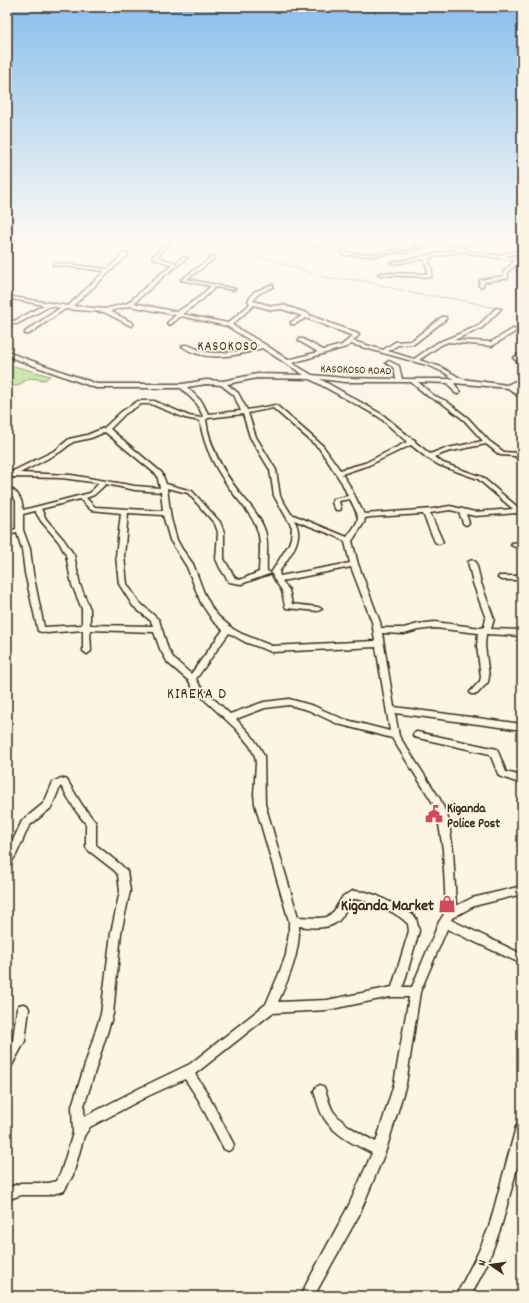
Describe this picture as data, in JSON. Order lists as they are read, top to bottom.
{
  "streets": {
    "street": ["KASOKOSO ROAD"]
  },
  "districts": ["KASOKOSO", "KIREKA D"],
  "places": {
    "public building": ["Kiganda Police Post"],
    "shop": ["Kiganda Market"]
  },
  "north": "left"
}
